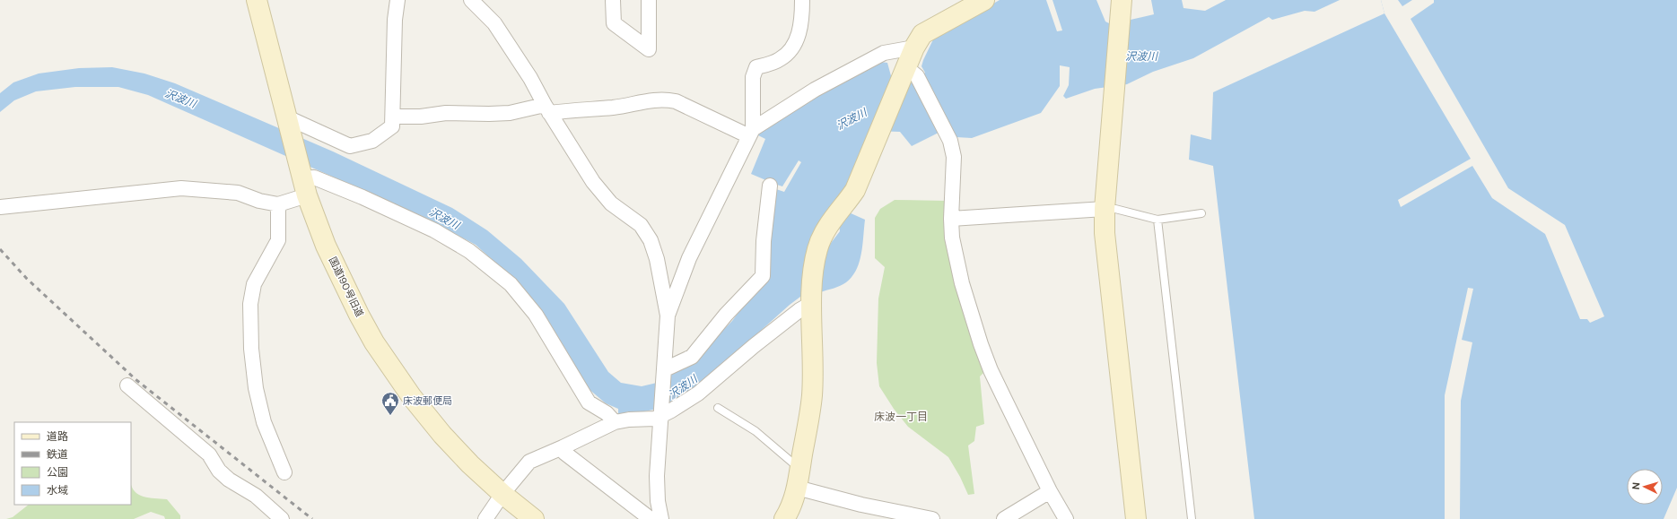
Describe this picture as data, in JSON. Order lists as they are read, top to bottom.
{
  "streets": {
    "street": ["国道190号旧道"]
  },
  "districts": ["床波一丁目"],
  "water": ["沢波川"],
  "places": {
    "public building": ["床波郵便局"]
  },
  "legend": [
    "道路",
    "鉄道",
    "公園",
    "水域"
  ],
  "north": "left"
}
